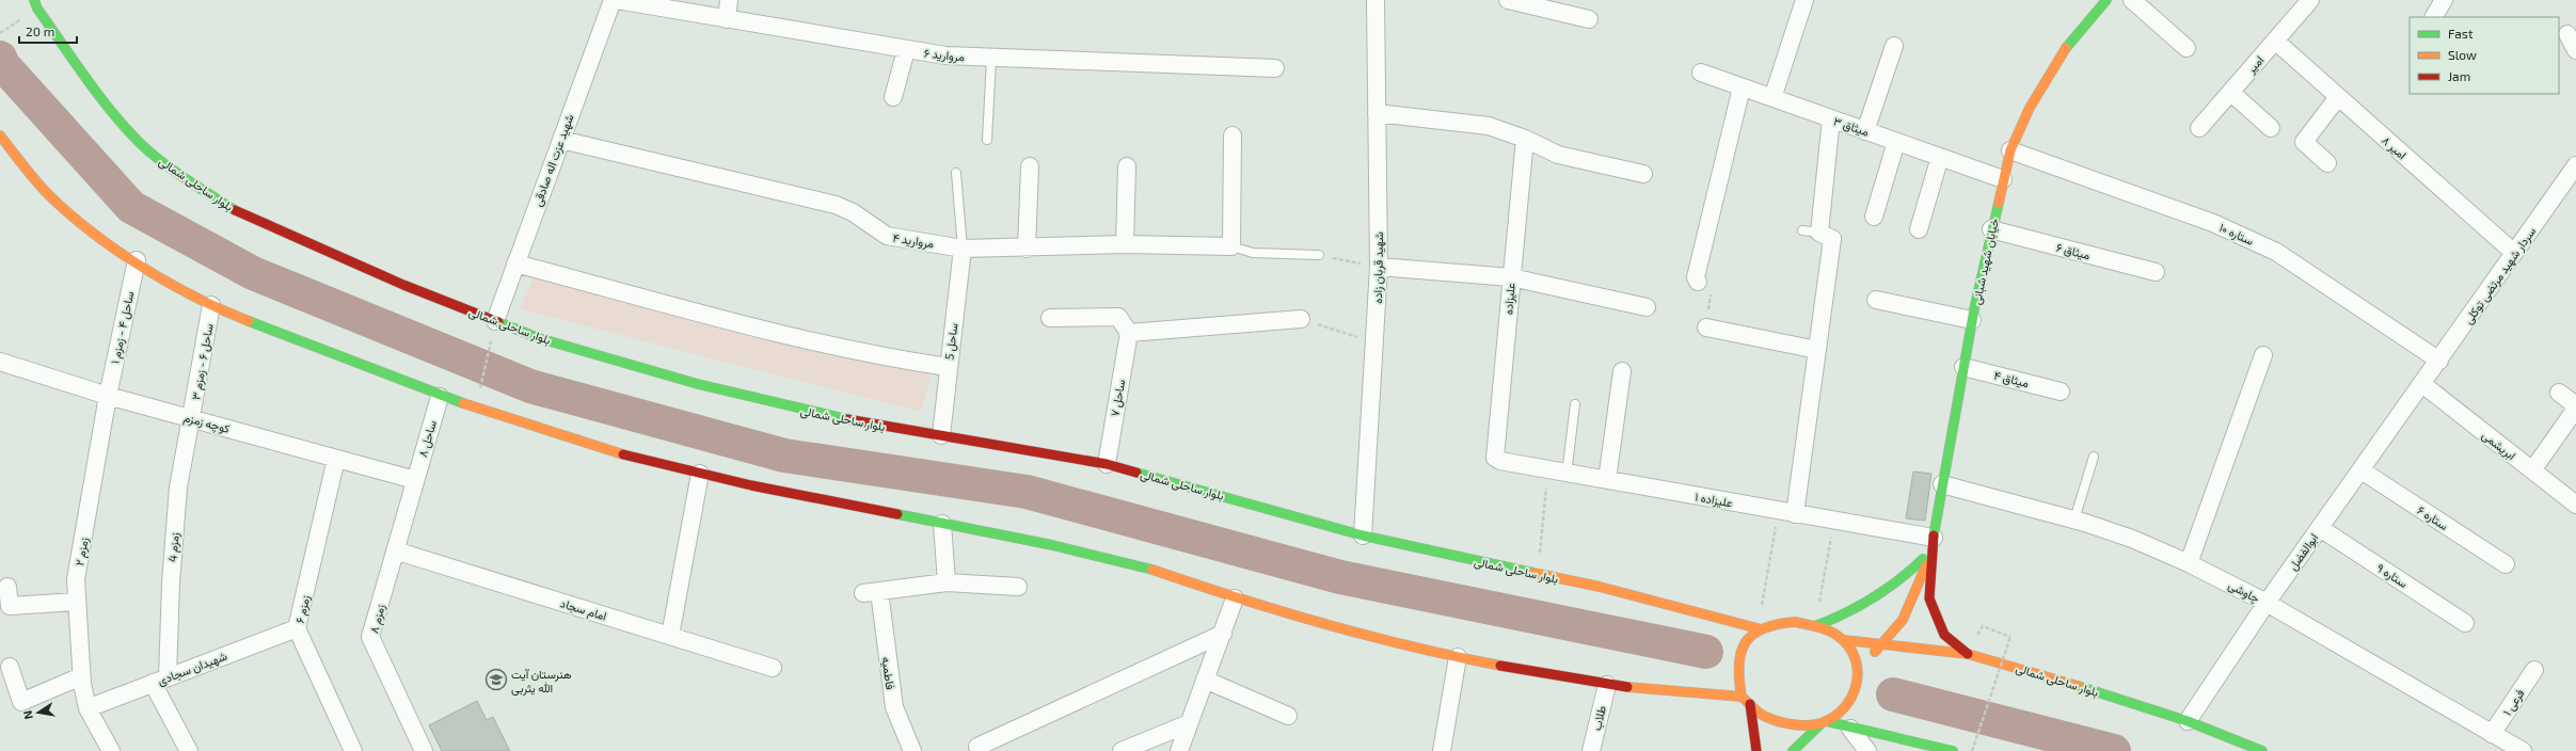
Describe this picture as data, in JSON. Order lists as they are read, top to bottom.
{
  "streets": {
    "main road": ["بلوار ساحلی شمالی", "خیابان شهید شبانی"],
    "street": [
      "مروارید ۶",
      "امیر",
      "میثاق ۳",
      "امیر ۸",
      "شهید عزت اله صادقی",
      "ستاره ۱۰",
      "مروارید ۴",
      "میثاق ۶",
      "شهید قربان زاده",
      "سردار شهید مرتضی توکلی",
      "علیزاده",
      "ساحل ۴ - زمزم ۱",
      "ساحل 5",
      "ساحل ۶ - زمزم ۳",
      "میثاق ۴",
      "ساحل ۷",
      "کوچه زمزم",
      "ساحل ۸",
      "ابریشمی",
      "علیزاده ۱",
      "ستاره ۶",
      "زمزم 4",
      "زمزم ۲",
      "ابوالفضل",
      "ستاره ۹",
      "چاوشی",
      "زمزم ۶",
      "امام سجاد",
      "زمزم ۸",
      "شهیدان سجادی",
      "فاطمیه",
      "فرعی ۱",
      "طلاب"
    ]
  },
  "crossings": [
    ["امیر", "امیر ۸"],
    ["میثاق ۳", "خیابان شهید شبانی"],
    ["امیر ۸", "سردار شهید مرتضی توکلی"],
    ["شهید عزت اله صادقی", "بلوار ساحلی شمالی"],
    ["شهید عزت اله صادقی", "مروارید ۴"],
    ["بلوار ساحلی شمالی", "خیابان شهید شبانی"],
    ["بلوار ساحلی شمالی", "شهید قربان زاده"],
    ["بلوار ساحلی شمالی", "ساحل 5"],
    ["بلوار ساحلی شمالی", "ساحل ۷"],
    ["بلوار ساحلی شمالی", "ابوالفضل"],
    ["ستاره ۱۰", "خیابان شهید شبانی"],
    ["ستاره ۱۰", "سردار شهید مرتضی توکلی"],
    ["مروارید ۴", "ساحل 5"],
    ["میثاق ۶", "خیابان شهید شبانی"],
    ["خیابان شهید شبانی", "میثاق ۴"],
    ["خیابان شهید شبانی", "علیزاده ۱"],
    ["خیابان شهید شبانی", "چاوشی"],
    ["سردار شهید مرتضی توکلی", "ابریشمی"],
    ["سردار شهید مرتضی توکلی", "ابوالفضل"],
    ["علیزاده", "علیزاده ۱"],
    ["ساحل ۴ - زمزم ۱", "کوچه زمزم"],
    ["ساحل ۴ - زمزم ۱", "زمزم ۲"],
    ["ساحل ۶ - زمزم ۳", "کوچه زمزم"],
    ["ساحل ۶ - زمزم ۳", "زمزم 4"],
    ["کوچه زمزم", "ساحل ۸"],
    ["کوچه زمزم", "زمزم 4"],
    ["کوچه زمزم", "زمزم ۲"],
    ["کوچه زمزم", "زمزم ۶"],
    ["کوچه زمزم", "زمزم ۸"],
    ["ساحل ۸", "زمزم ۸"],
    ["ابریشمی", "ابوالفضل"],
    ["ستاره ۶", "ابوالفضل"],
    ["زمزم 4", "شهیدان سجادی"],
    ["زمزم ۲", "شهیدان سجادی"],
    ["ابوالفضل", "ستاره ۹"],
    ["ابوالفضل", "چاوشی"],
    ["چاوشی", "فرعی ۱"],
    ["زمزم ۶", "شهیدان سجادی"],
    ["امام سجاد", "زمزم ۸"]
  ],
  "places": {
    "school or university": ["هنرستان آیت الله یثربی"]
  },
  "legend": ["Fast", "Slow", "Jam"],
  "scale_bar": "20 m",
  "north": "left"
}
